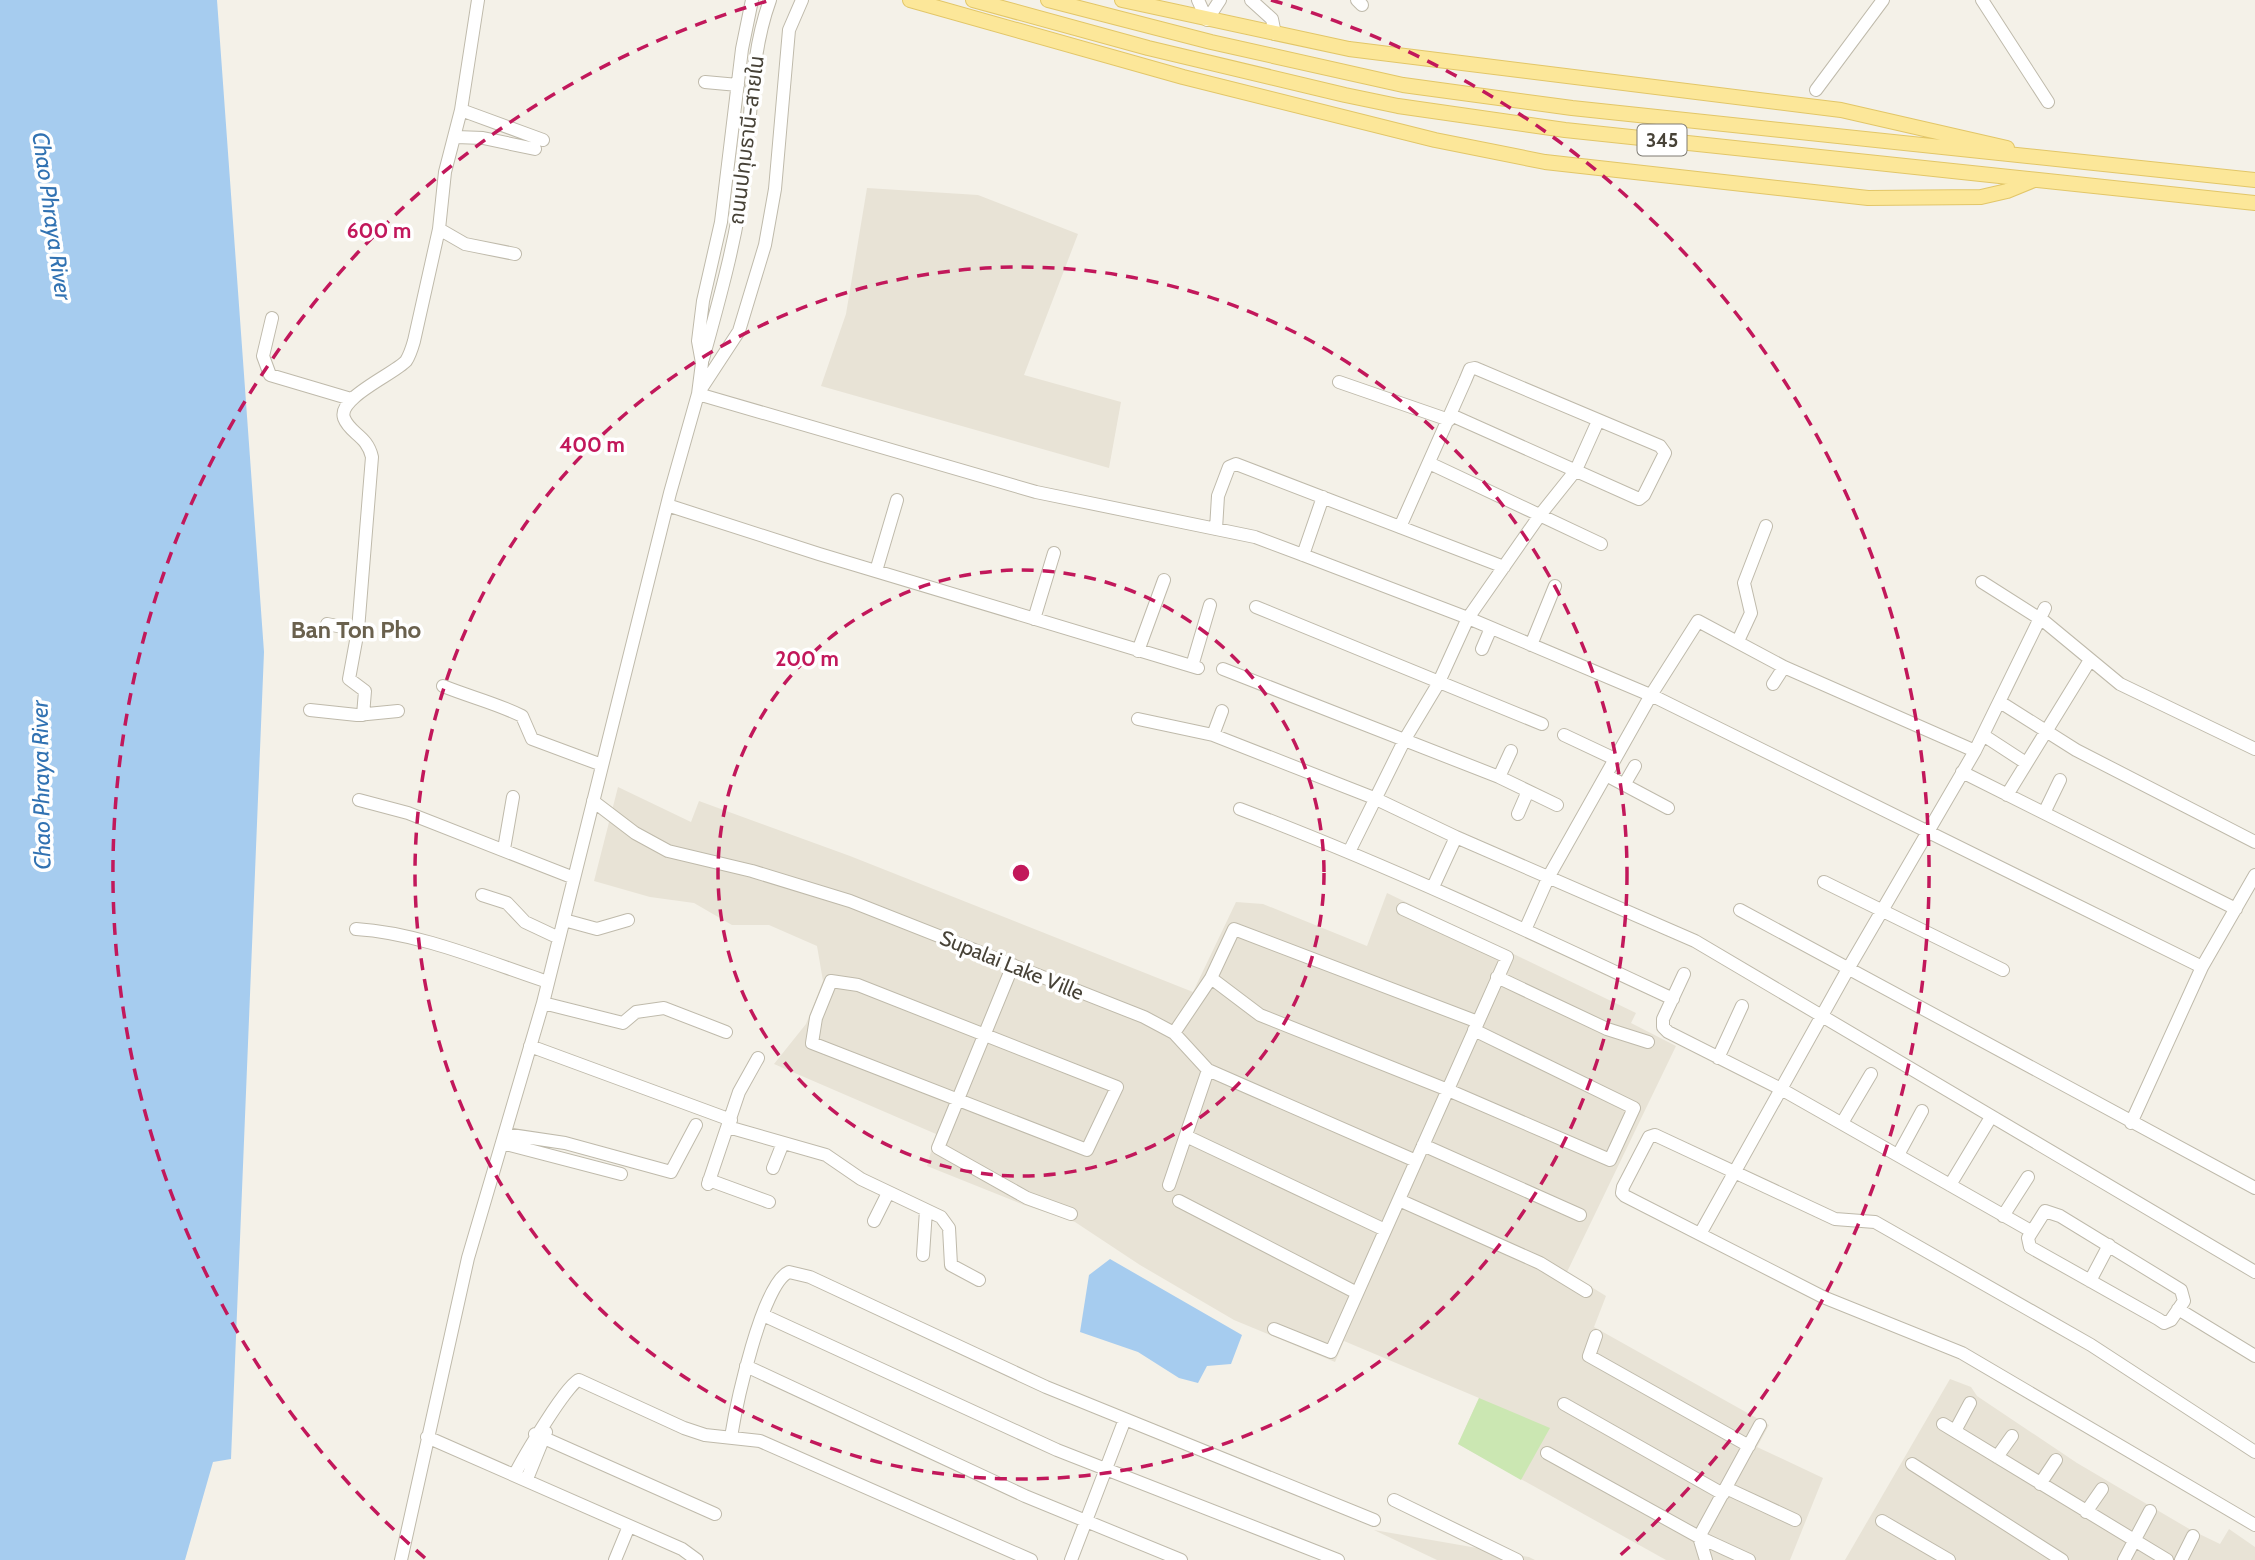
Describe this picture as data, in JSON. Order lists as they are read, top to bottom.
{
  "streets": {
    "main road": ["345"],
    "street": ["ถนนปทุมธานี-สายใน", "Supalai Lake Ville"]
  },
  "districts": ["Ban Ton Pho"],
  "water": ["Chao Phraya River"],
  "rings": ["600 m", "400 m", "200 m"]
}
